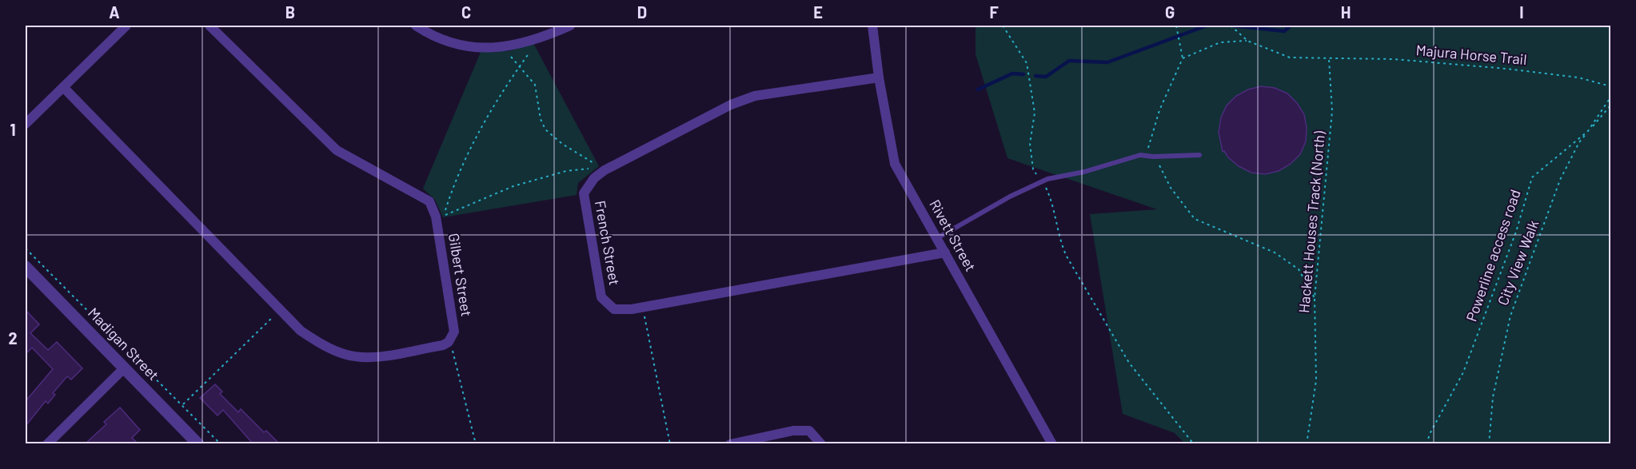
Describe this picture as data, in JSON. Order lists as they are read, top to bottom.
{
  "streets": {
    "street": [
      "Rivett Street",
      "French Street",
      "Gilbert Street",
      "Madigan Street"
    ],
    "path": [
      "Majura Horse Trail",
      "Hackett Houses Track (North)",
      "Powerline access road",
      "City View Walk"
    ]
  },
  "crossings": [
    ["Majura Horse Trail", "Hackett Houses Track (North)"],
    ["Rivett Street", "French Street"]
  ],
  "grid": {
    "columns": [
      "A",
      "B",
      "C",
      "D",
      "E",
      "F",
      "G",
      "H",
      "I"
    ],
    "rows": ["1", "2"]
  }
}
